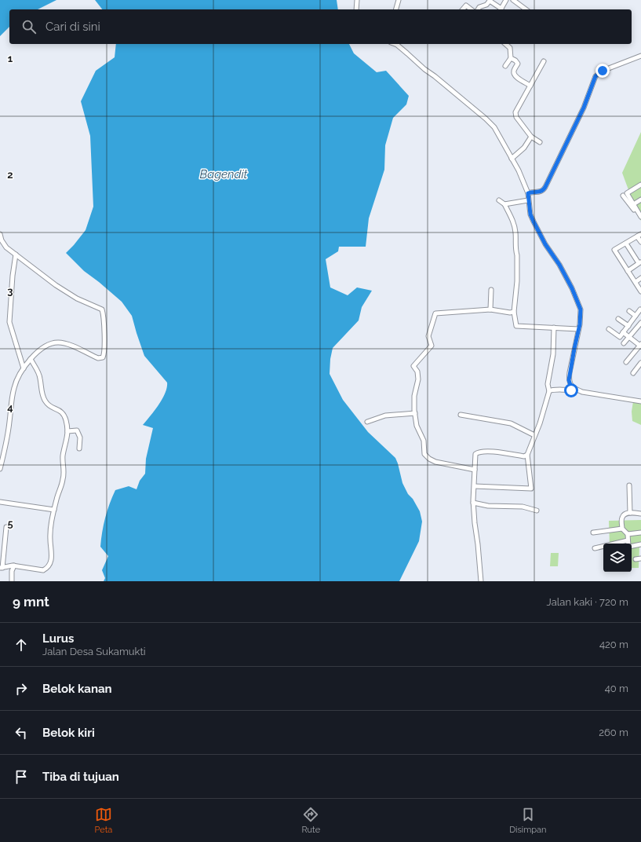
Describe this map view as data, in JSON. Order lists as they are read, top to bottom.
{
  "water": ["Bagendit"],
  "page": {
    "search": "Cari di sini",
    "heading": ["9 mnt", "Jalan kaki · 720 m"],
    "list": [
      ["Lurus", "Jalan Desa Sukamukti", "420 m"],
      ["Belok kanan", "40 m"],
      ["Belok kiri", "260 m"],
      "Tiba di tujuan"
    ],
    "nav": ["Peta", "Rute", "Disimpan"]
  },
  "grid": {
    "rows": [
      "1",
      "2",
      "3",
      "4",
      "5"
    ]
  }
}
